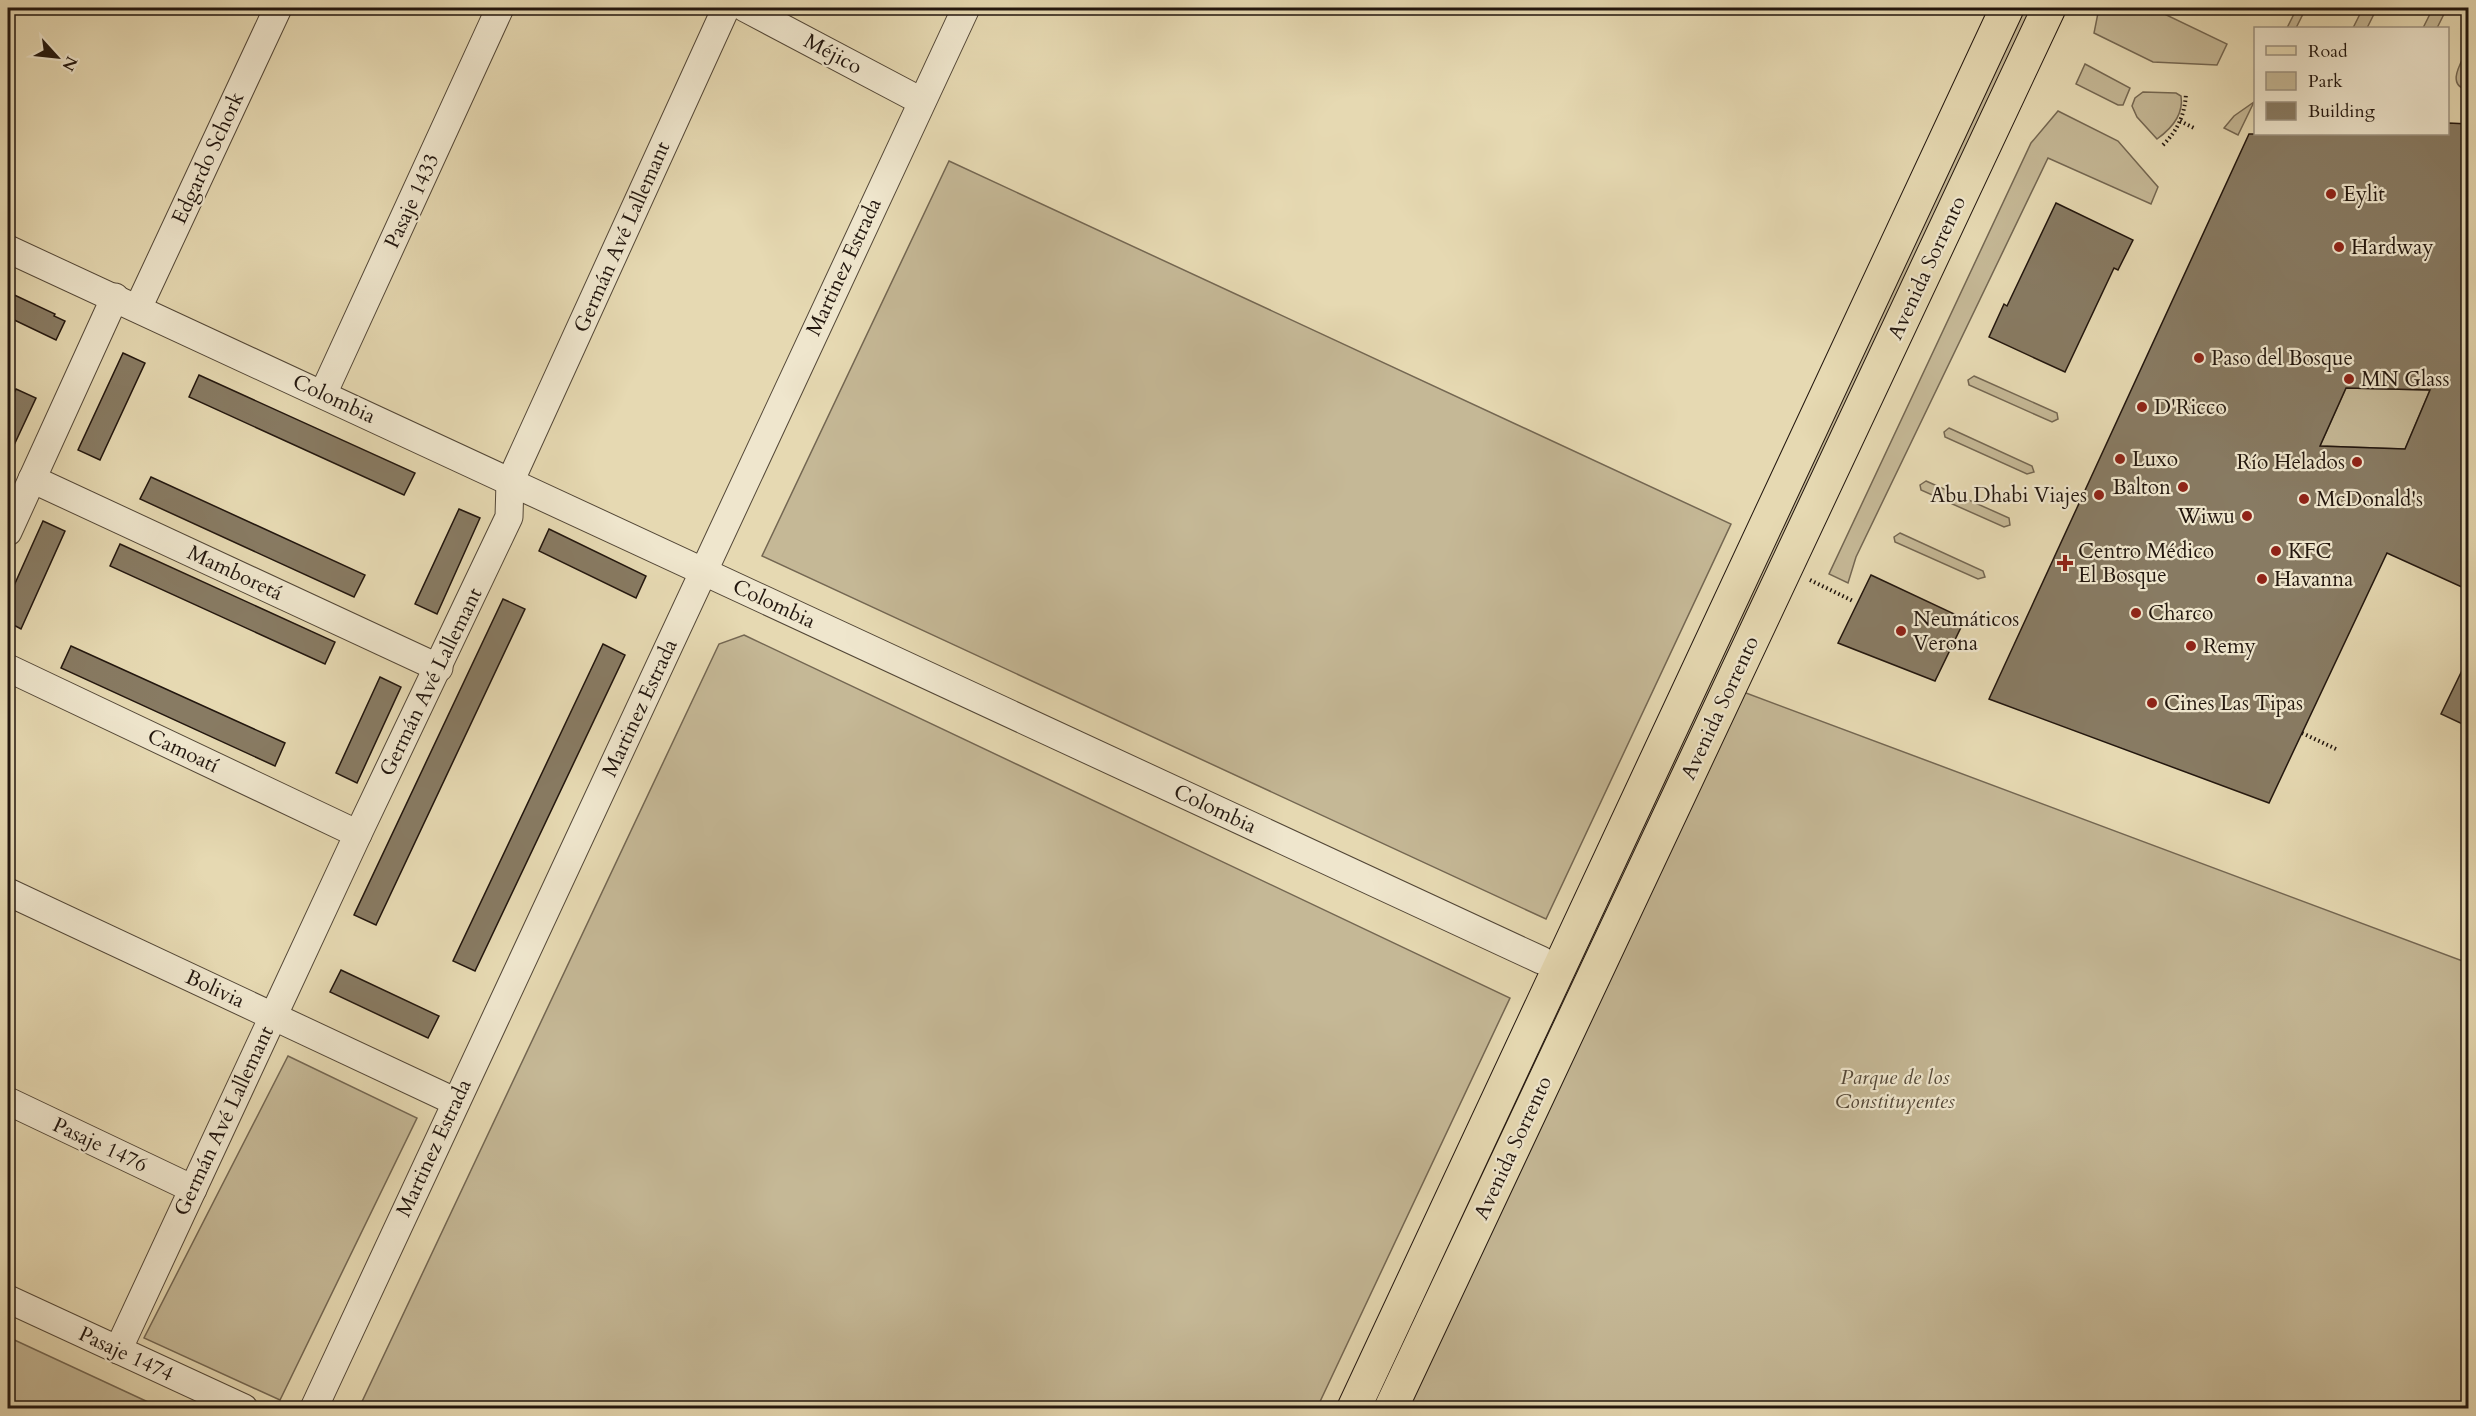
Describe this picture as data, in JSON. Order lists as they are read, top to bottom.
{
  "streets": {
    "main road": ["Avenida Sorrento"],
    "street": [
      "Méjico",
      "Edgardo Schork",
      "Pasaje 1433",
      "Germán Avé Lallemant",
      "Martinez Estrada",
      "Colombia",
      "Mamboretá",
      "Camoatí",
      "Bolivia",
      "Pasaje 1476",
      "Pasaje 1474"
    ]
  },
  "crossings": [
    ["Méjico", "Martinez Estrada"],
    ["Edgardo Schork", "Colombia"],
    ["Edgardo Schork", "Mamboretá"],
    ["Pasaje 1433", "Colombia"],
    ["Germán Avé Lallemant", "Colombia"],
    ["Germán Avé Lallemant", "Mamboretá"],
    ["Germán Avé Lallemant", "Camoatí"],
    ["Germán Avé Lallemant", "Bolivia"],
    ["Germán Avé Lallemant", "Pasaje 1476"],
    ["Germán Avé Lallemant", "Pasaje 1474"],
    ["Martinez Estrada", "Colombia"],
    ["Martinez Estrada", "Bolivia"]
  ],
  "parks": ["Parque de los Constituyentes"],
  "places": {
    "other": [
      "Eylit",
      "Hardway",
      "Paso del Bosque",
      "MN Glass",
      "D'Ricco",
      "Luxo",
      "Río Helados",
      "Balton",
      "Abu Dhabi Viajes",
      "McDonald's",
      "Wiwu",
      "KFC",
      "Havanna",
      "Charco",
      "Neumáticos Verona",
      "Remy",
      "Cines Las Tipas"
    ],
    "health": ["Centro Médico El Bosque"]
  },
  "legend": ["Road", "Park", "Building"],
  "north": "bottom right"
}
